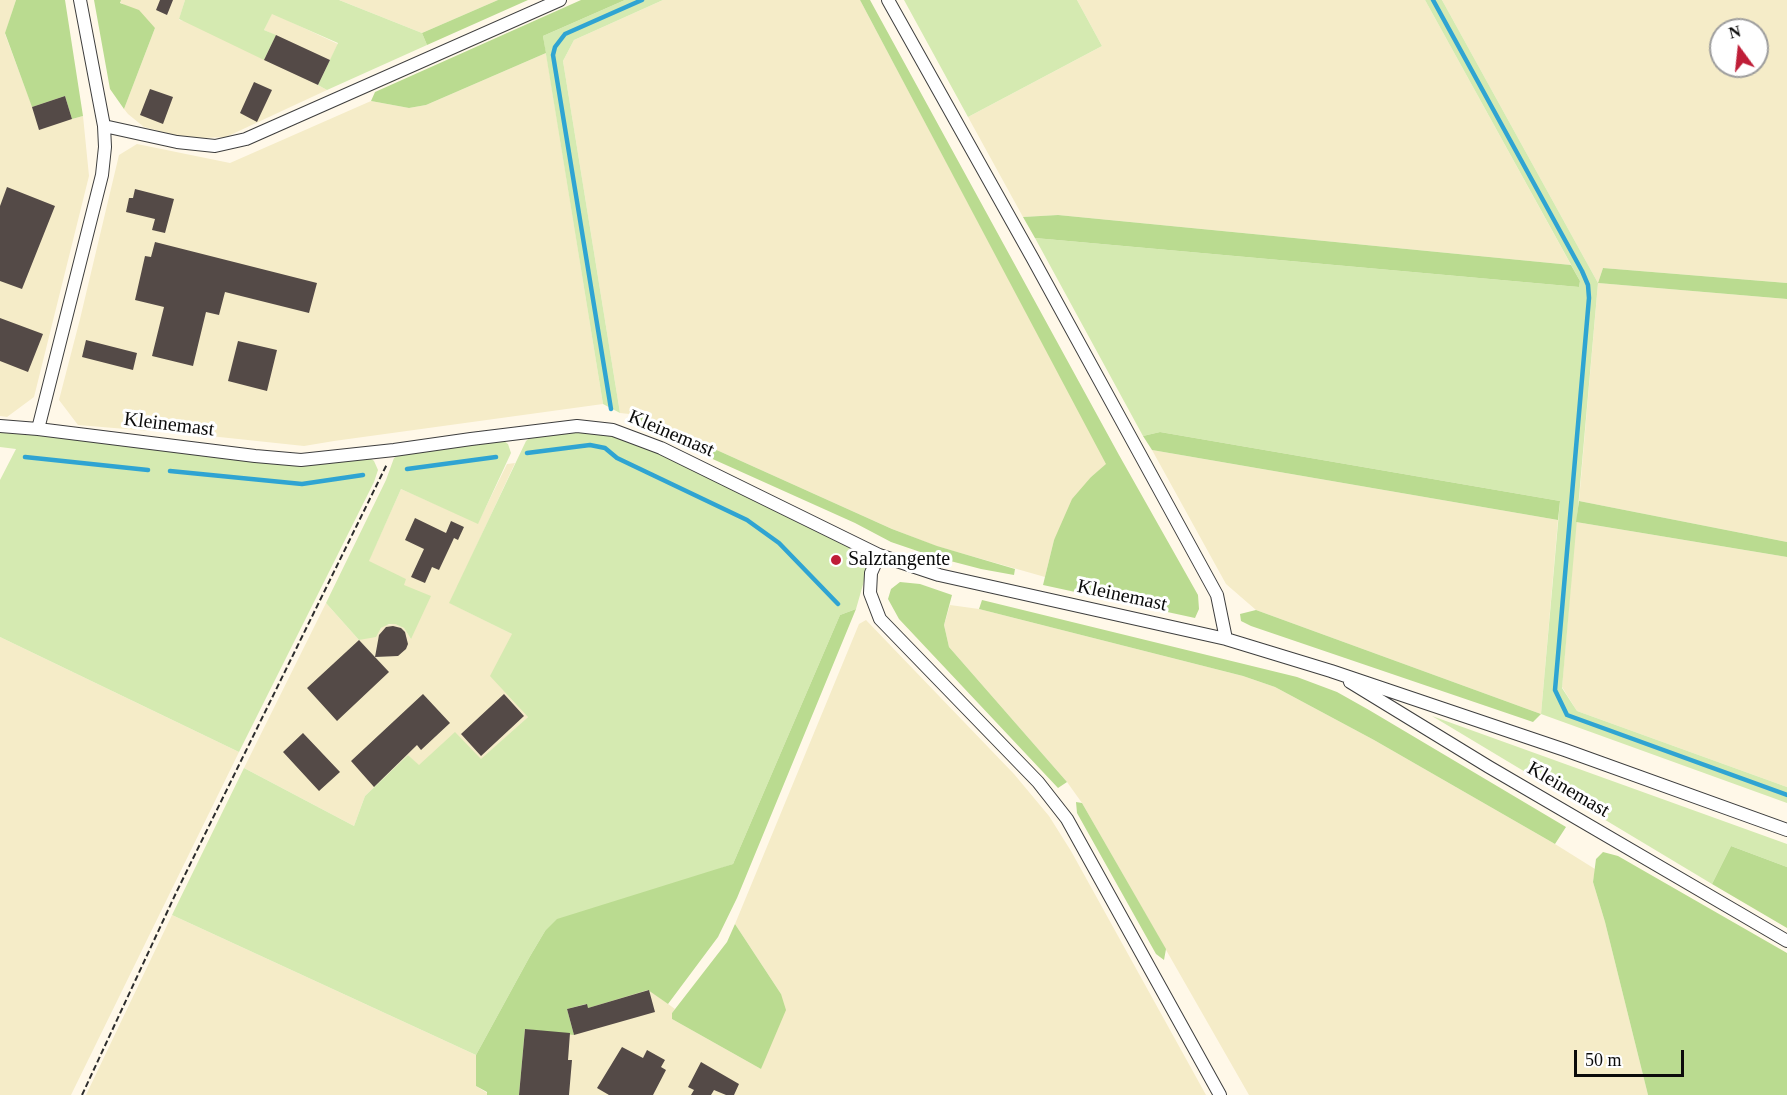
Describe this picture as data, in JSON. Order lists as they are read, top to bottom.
{
  "streets": {
    "street": ["Kleinemast"]
  },
  "places": ["Salztangente"],
  "scale_bar": "50 m",
  "north": "top"
}
